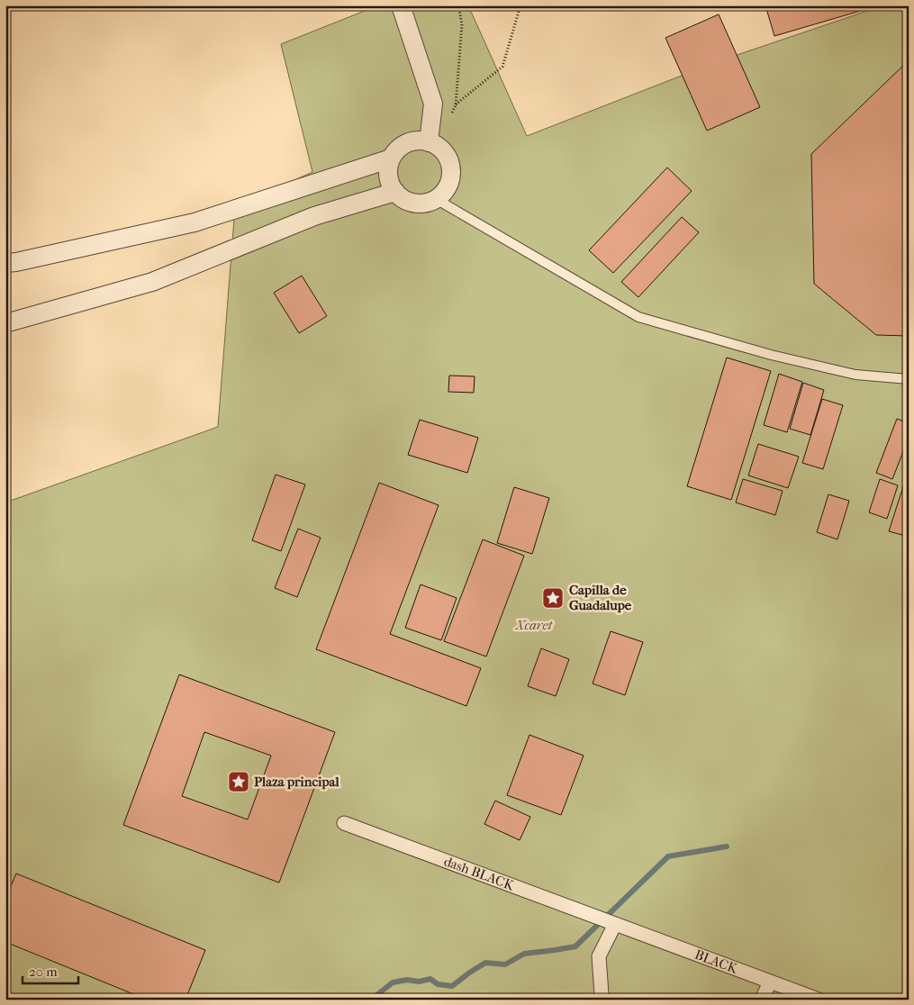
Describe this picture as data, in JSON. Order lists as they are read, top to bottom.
{
  "streets": {
    "street": ["dash BLACK", "BLACK"]
  },
  "crossings": [
    ["dash BLACK", "BLACK"]
  ],
  "parks": ["Xcaret"],
  "places": {
    "place": ["Capilla de Guadalupe", "Plaza principal"]
  },
  "scale_bar": "20 m"
}
